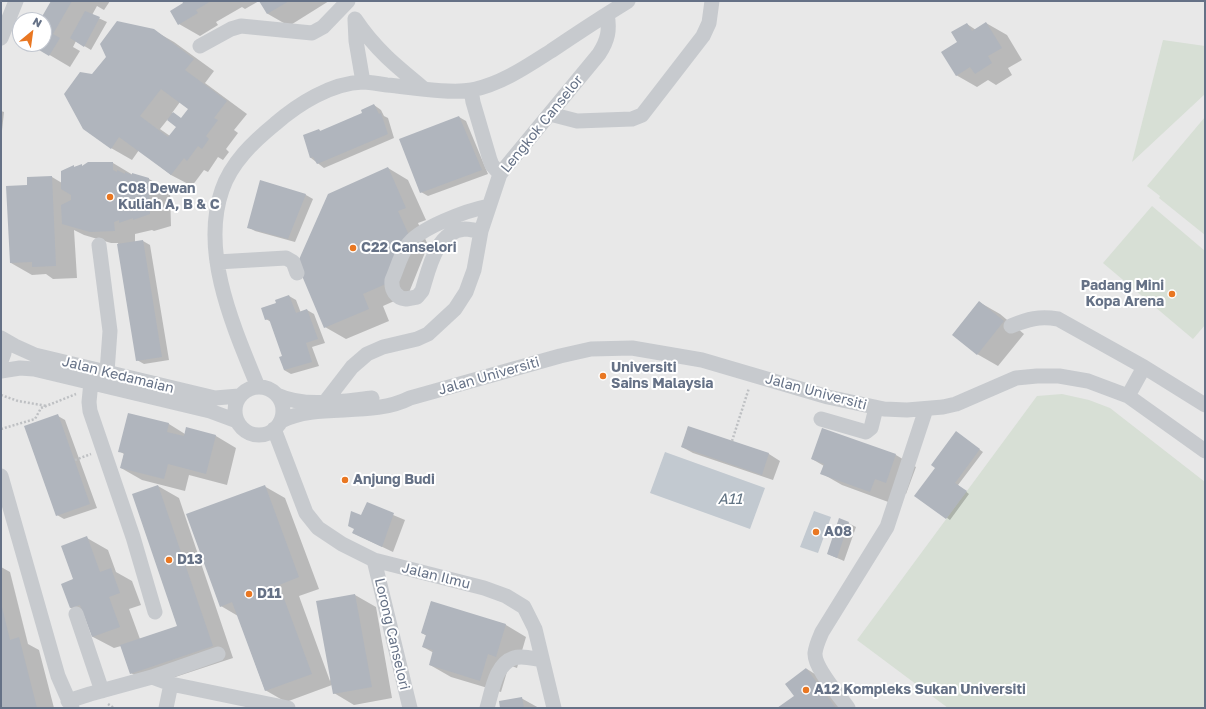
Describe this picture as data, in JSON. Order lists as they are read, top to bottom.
{
  "streets": {
    "street": [
      "Lengkok Canselor",
      "Jalan Kedamaian",
      "Jalan Universiti",
      "Jalan Ilmu",
      "Lorong Canselori"
    ]
  },
  "crossings": [
    ["Lengkok Canselor", "Jalan Universiti"],
    ["Jalan Kedamaian", "Jalan Universiti"],
    ["Jalan Kedamaian", "Jalan Ilmu"],
    ["Jalan Universiti", "Jalan Ilmu"],
    ["Jalan Ilmu", "Lorong Canselori"]
  ],
  "water": ["A11"],
  "places": [
    "C08 Dewan Kuliah A, B & C",
    "C22 Canselori",
    "Padang Mini Kopa Arena",
    "Universiti Sains Malaysia",
    "Anjung Budi",
    "A08",
    "D13",
    "D11",
    "A12 Kompleks Sukan Universiti"
  ],
  "north": "top right"
}
